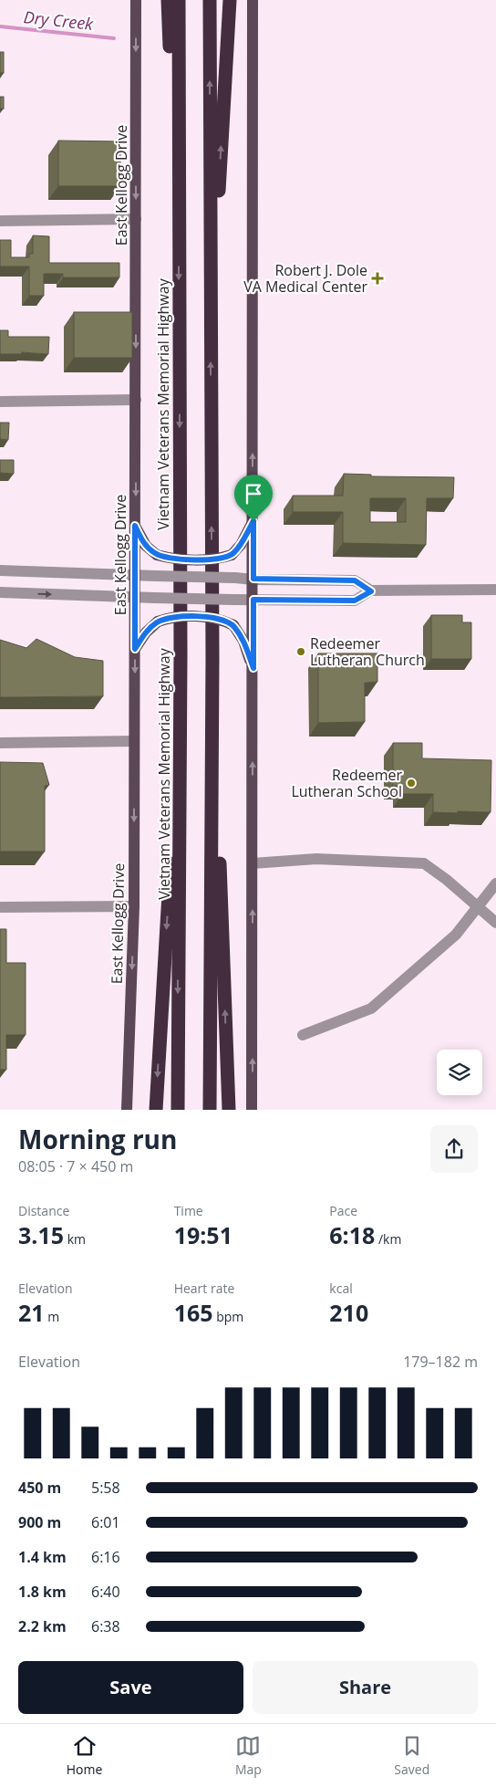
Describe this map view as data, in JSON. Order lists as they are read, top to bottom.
{
  "streets": {
    "highway": ["Vietnam Veterans Memorial Highway"],
    "main road": ["East Kellogg Drive"]
  },
  "one_way": ["East Kellogg Drive"],
  "water": ["Dry Creek"],
  "places": {
    "health": ["Robert J. Dole VA Medical Center"],
    "other": ["Redeemer Lutheran Church", "Redeemer Lutheran School"]
  },
  "page": {
    "heading": ["Morning run", "08:05 · 7 × 450 m"],
    "stats": [
      ["Distance", "3.15 km"],
      ["Time", "19:51"],
      ["Pace", "6:18 /km"],
      ["Elevation", "21 m"],
      ["Heart rate", "165 bpm"],
      ["kcal", "210"]
    ],
    "chart": ["Elevation", "179–182 m"],
    "list": [
      {
        "name": "450 m",
        "note": "5:58"
      },
      {
        "name": "900 m",
        "note": "6:01"
      },
      {
        "name": "1.4 km",
        "note": "6:16"
      },
      {
        "name": "1.8 km",
        "note": "6:40"
      },
      {
        "name": "2.2 km",
        "note": "6:38"
      }
    ],
    "buttons": ["Save", "Share"],
    "tabs": ["Home", "Map", "Saved"]
  }
}
